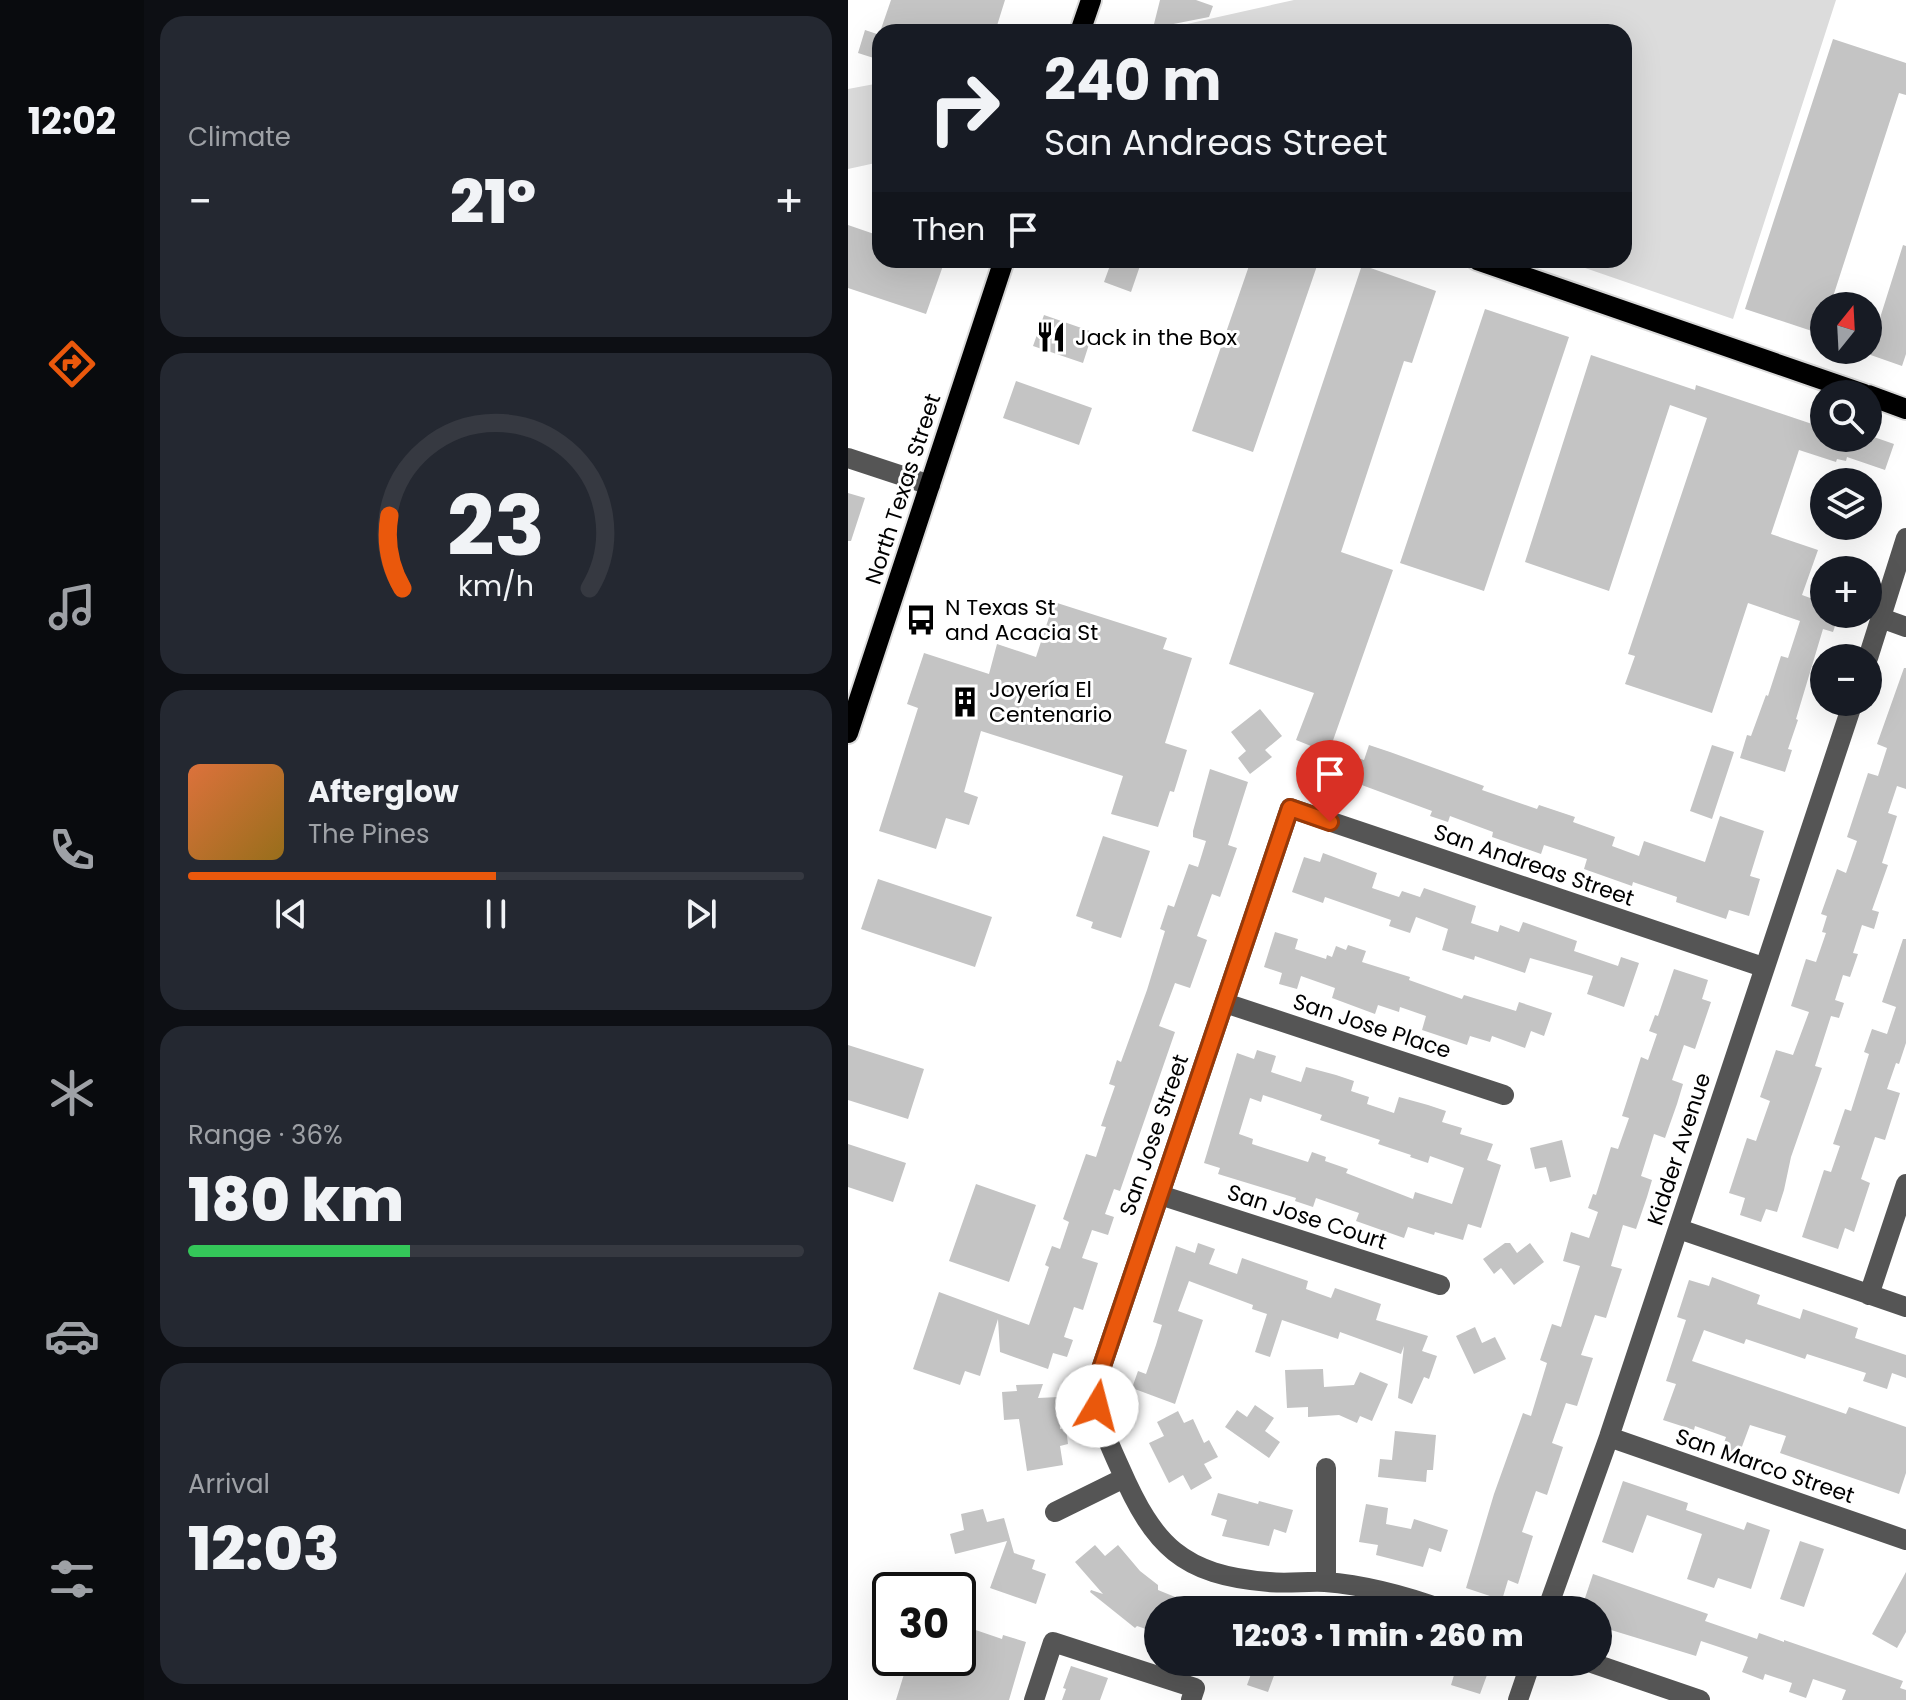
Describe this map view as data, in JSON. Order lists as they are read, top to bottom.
{
  "streets": {
    "main road": ["North Texas Street"],
    "street": [
      "San Andreas Street",
      "San Jose Place",
      "San Jose Street",
      "Kidder Avenue",
      "San Jose Court",
      "San Marco Street"
    ]
  },
  "crossings": [
    ["San Andreas Street", "San Jose Street"],
    ["San Andreas Street", "Kidder Avenue"],
    ["San Jose Place", "San Jose Street"],
    ["San Jose Street", "San Jose Court"],
    ["Kidder Avenue", "San Marco Street"]
  ],
  "places": {
    "restaurant": ["Jack in the Box"],
    "bus stop": ["N Texas St and Acacia St"],
    "building": ["Joyería El Centenario"]
  },
  "north": "top",
  "page": {
    "tabs": "12:02",
    "tile": [
      "Climate",
      ["Range · 36%", "180 km"],
      ["Arrival", "12:03"]
    ],
    "turn": ["240 m", "San Andreas Street"],
    "heat": ["−", "21°", "+"],
    "then": "Then",
    "map_buttons": ["+", "−"],
    "song": ["Afterglow", "The Pines"],
    "limit": "30",
    "trip": "12:03 · 1 min · 260 m",
    "gauge": ["23", "km/h"]
  }
}
